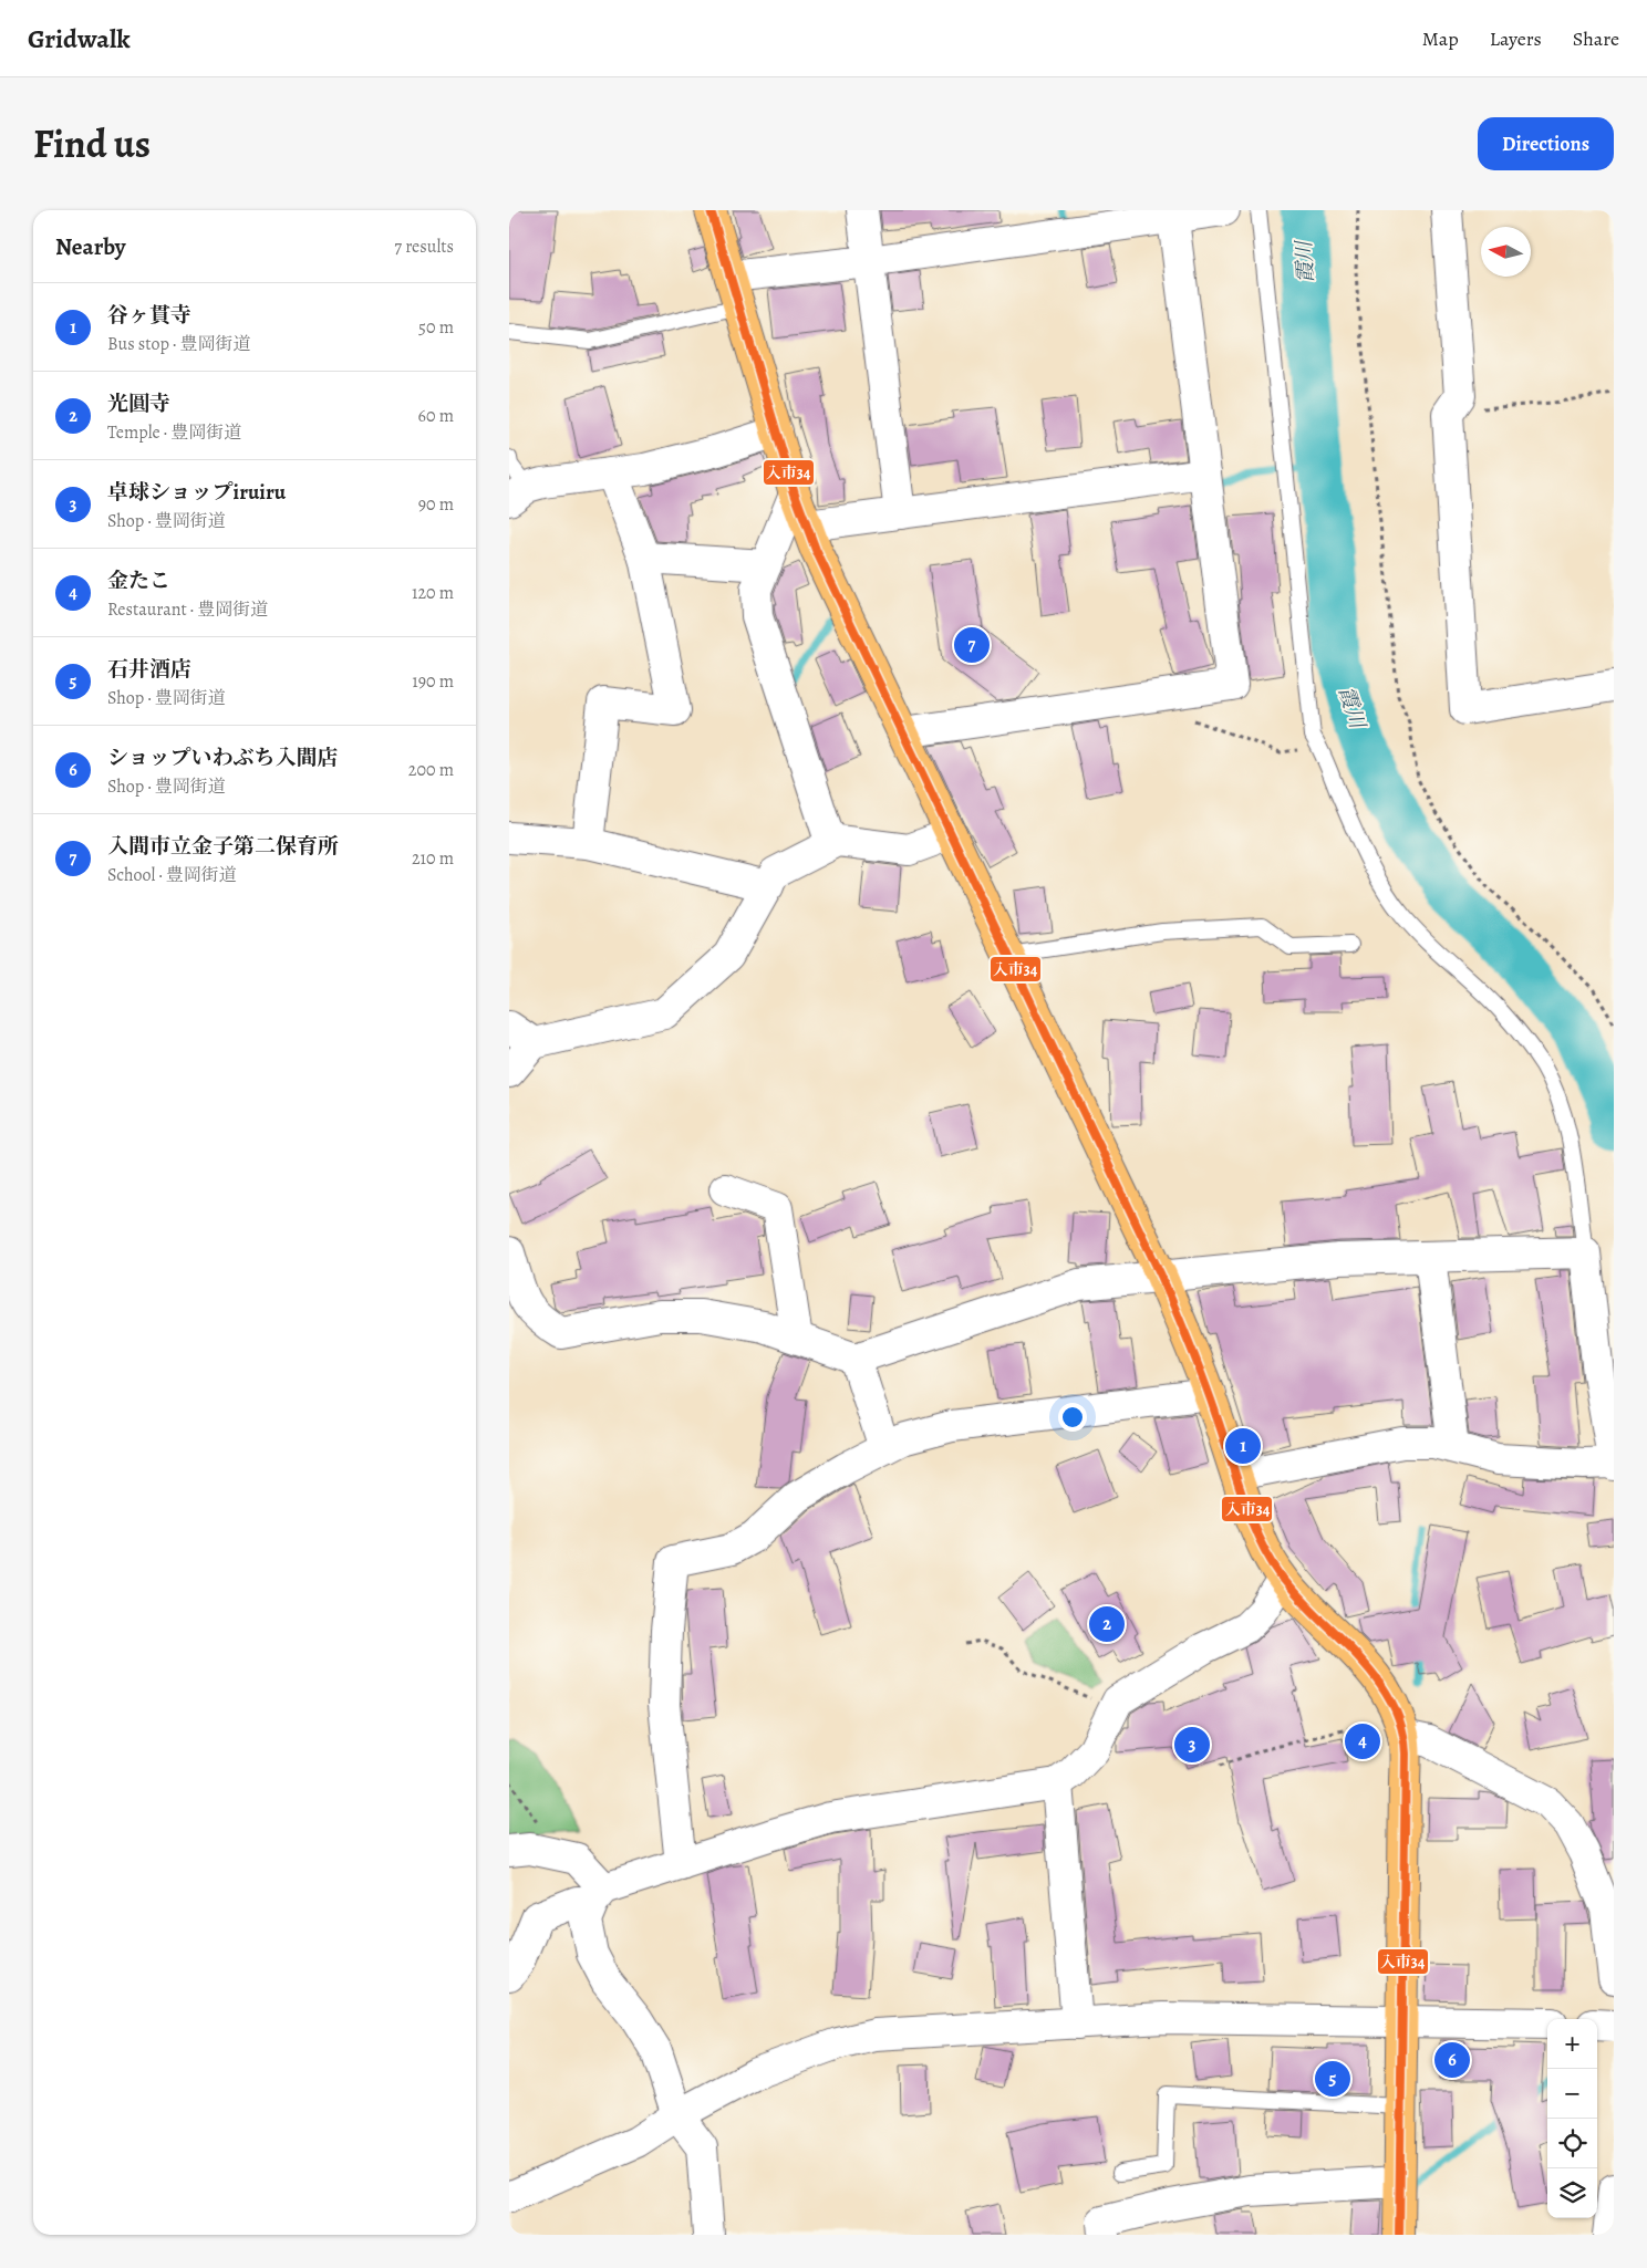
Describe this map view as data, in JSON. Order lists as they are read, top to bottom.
{
  "water": ["霞川"],
  "lines": ["transit line 入市34"],
  "north": "left",
  "page": {
    "header": "Gridwalk",
    "nav": ["Map", "Layers", "Share"],
    "title": "Find us",
    "buttons": "Directions",
    "heading": ["Nearby", "7 results"],
    "list": [
      {
        "mark": "1",
        "name": "谷ヶ貫寺",
        "note": "Bus stop · 豊岡街道",
        "value": "50 m"
      },
      {
        "mark": "2",
        "name": "光圓寺",
        "note": "Temple · 豊岡街道",
        "value": "60 m"
      },
      {
        "mark": "3",
        "name": "卓球ショップiruiru",
        "note": "Shop · 豊岡街道",
        "value": "90 m"
      },
      {
        "mark": "4",
        "name": "金たこ",
        "note": "Restaurant · 豊岡街道",
        "value": "120 m"
      },
      {
        "mark": "5",
        "name": "石井酒店",
        "note": "Shop · 豊岡街道",
        "value": "190 m"
      },
      {
        "mark": "6",
        "name": "ショップいわぶち入間店",
        "note": "Shop · 豊岡街道",
        "value": "200 m"
      },
      {
        "mark": "7",
        "name": "入間市立金子第二保育所",
        "note": "School · 豊岡街道",
        "value": "210 m"
      }
    ],
    "pins": [
      "7",
      "1",
      "2",
      "4",
      "3",
      "6",
      "5"
    ],
    "map_buttons": ["+", "−"]
  }
}
